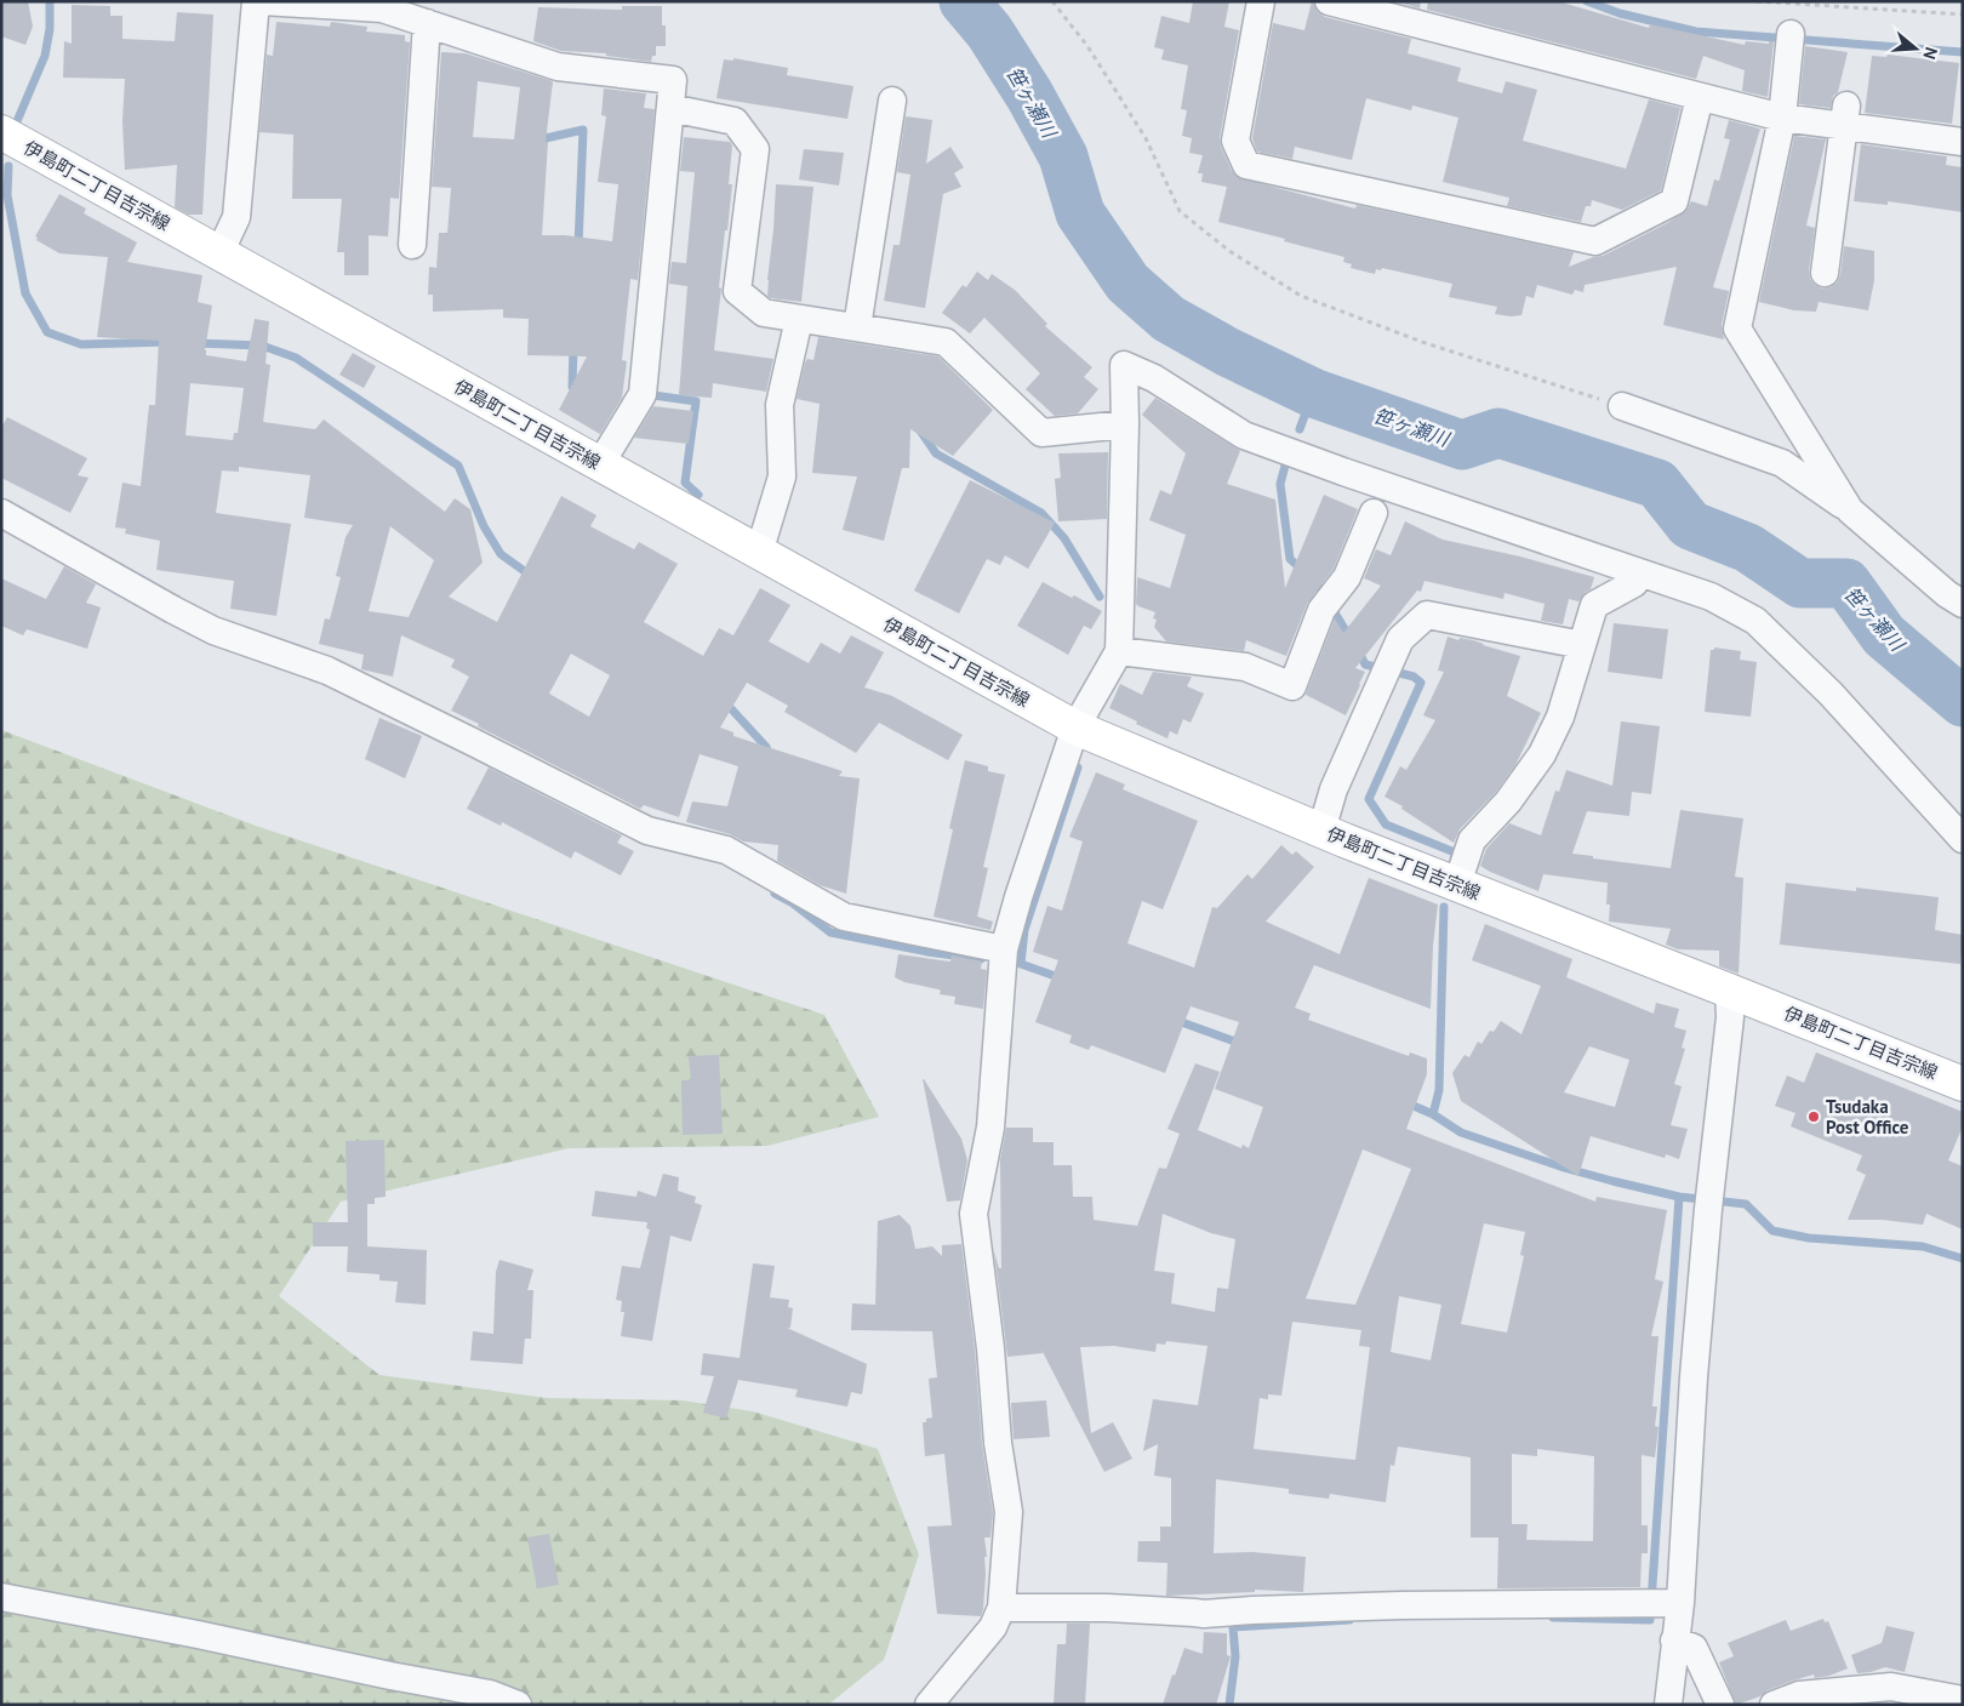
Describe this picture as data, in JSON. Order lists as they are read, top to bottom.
{
  "streets": {
    "street": ["伊島町二丁目吉宗線"]
  },
  "water": ["笹ヶ瀬川"],
  "places": ["Tsudaka Post Office"],
  "north": "right"
}
